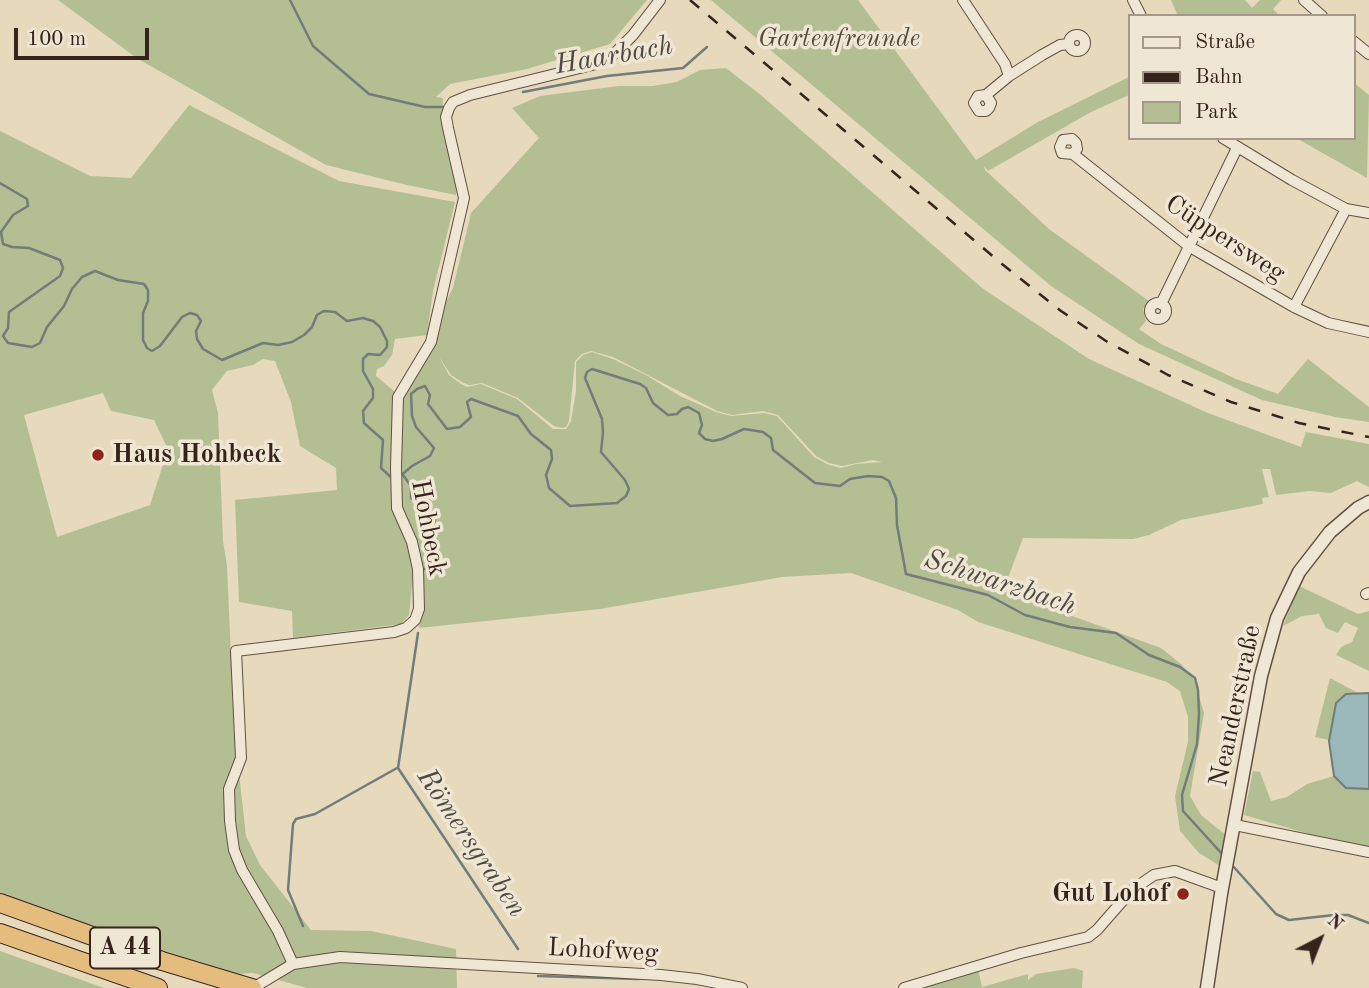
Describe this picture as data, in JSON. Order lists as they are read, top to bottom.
{
  "streets": {
    "highway": ["A 44"],
    "street": [
      "Cüppersweg",
      "Hohbeck",
      "Neanderstraße",
      "Lohofweg"
    ]
  },
  "crossings": [
    ["Hohbeck", "Lohofweg"],
    ["A 44", "Lohofweg"]
  ],
  "water": ["Haarbach", "Schwarzbach", "Römersgraben"],
  "parks": ["Gartenfreunde"],
  "places": ["Haus Hohbeck", "Gut Lohof"],
  "legend": ["Straße", "Bahn", "Park"],
  "scale_bar": "100 m",
  "north": "top right"
}
